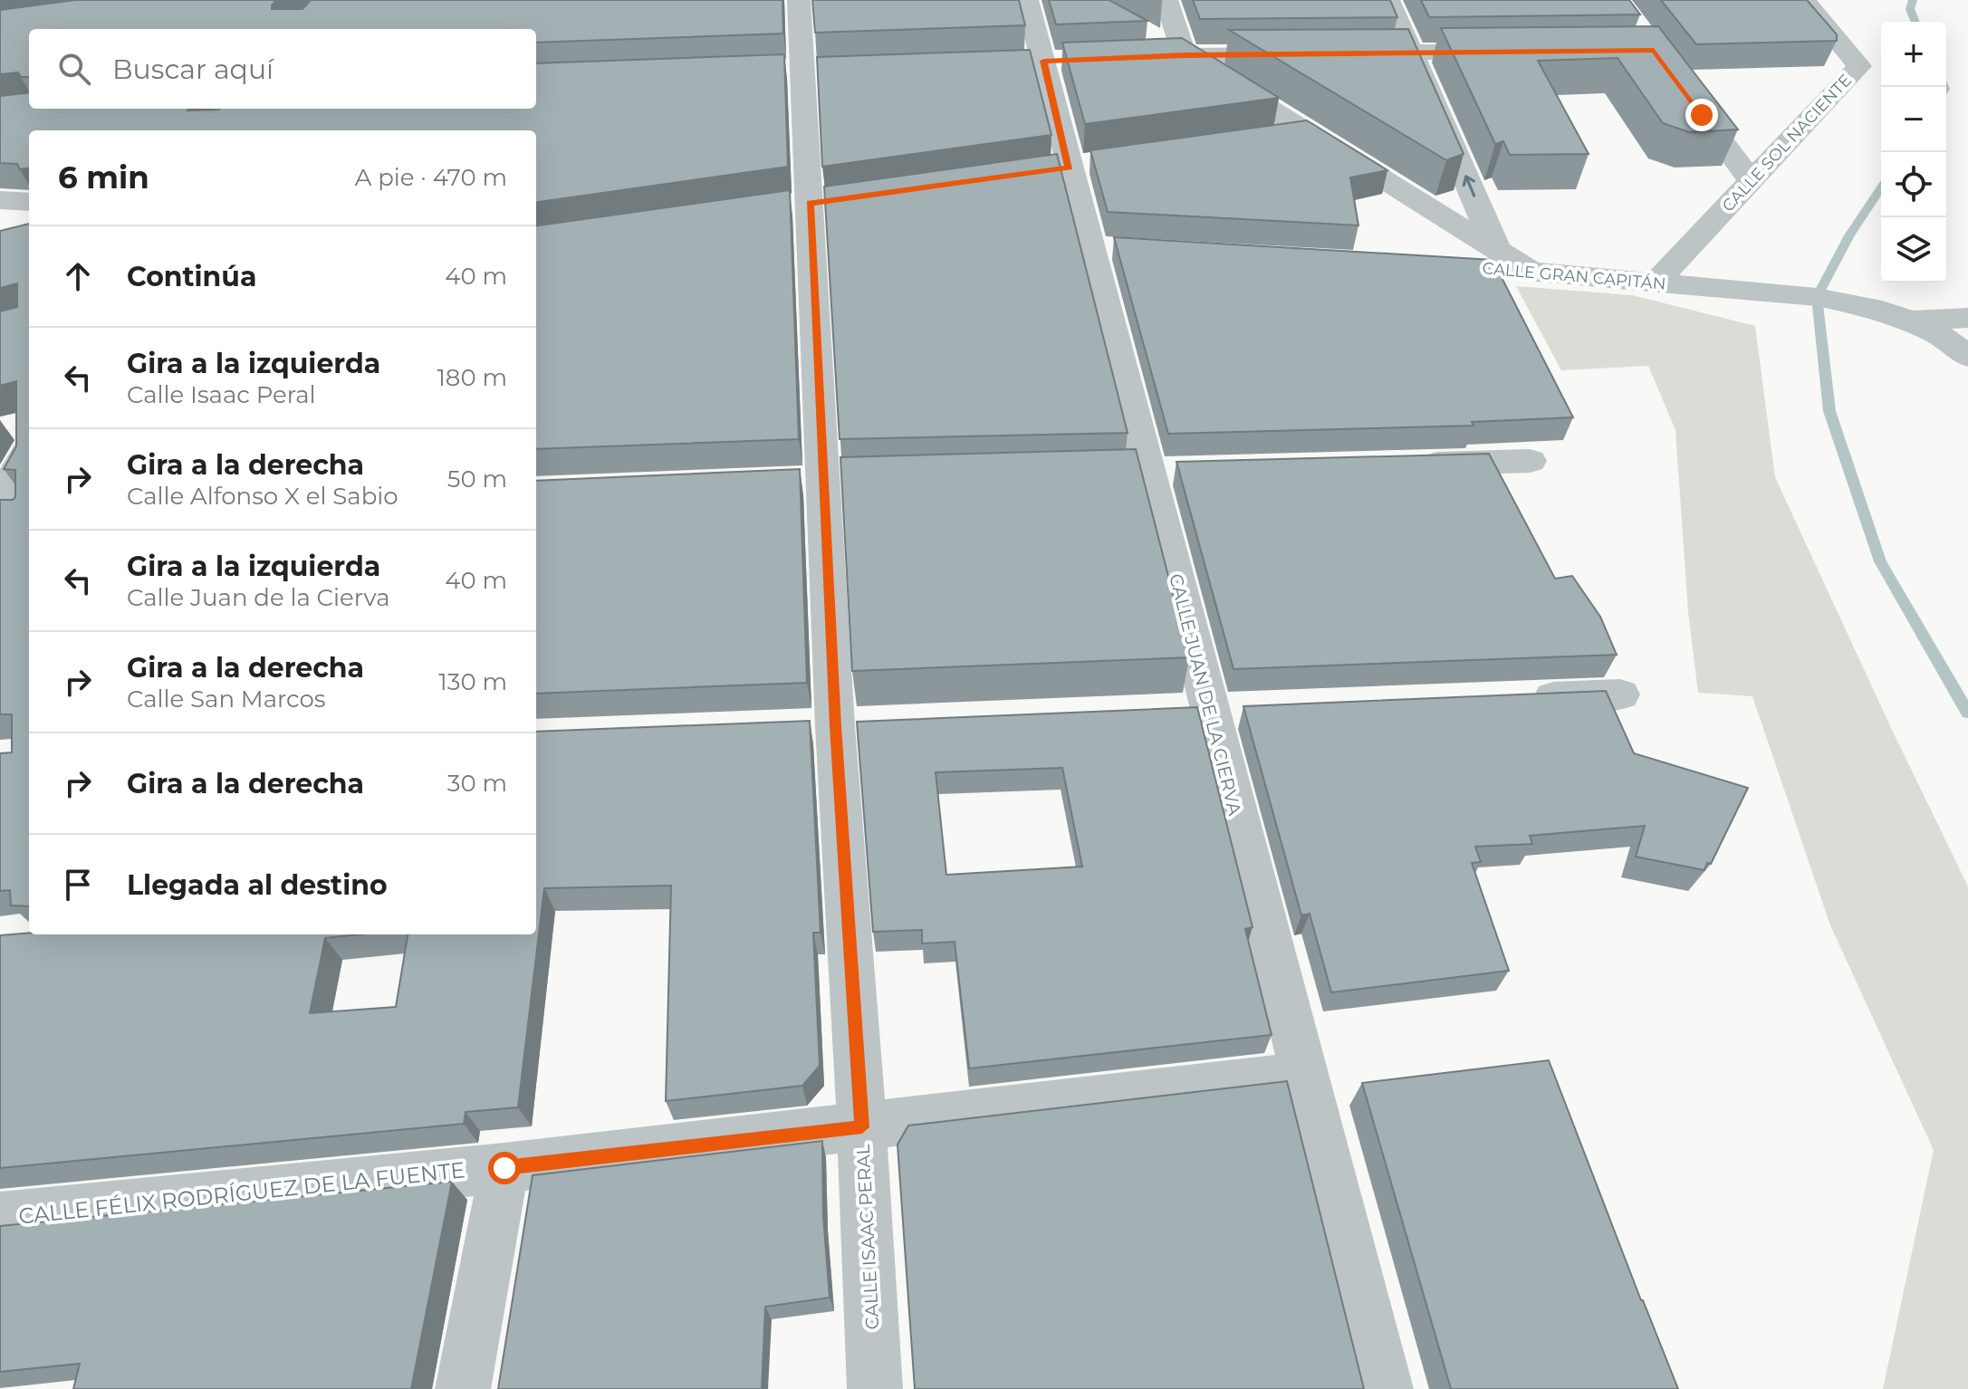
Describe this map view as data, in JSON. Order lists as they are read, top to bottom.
{
  "streets": {
    "street": [
      "CALLE SOL NACIENTE",
      "CALLE GRAN CAPITÁN",
      "CALLE JUAN DE LA CIERVA",
      "CALLE FÉLIX RODRÍGUEZ DE LA FUENTE",
      "CALLE ISAAC PERAL"
    ]
  },
  "crossings": [
    ["CALLE SOL NACIENTE", "CALLE GRAN CAPITÁN"],
    ["CALLE JUAN DE LA CIERVA", "CALLE FÉLIX RODRÍGUEZ DE LA FUENTE"],
    ["CALLE FÉLIX RODRÍGUEZ DE LA FUENTE", "CALLE ISAAC PERAL"]
  ],
  "page": {
    "map_buttons": ["+", "−"],
    "search": "Buscar aquí",
    "heading": ["6 min", "A pie · 470 m"],
    "list": [
      ["Continúa", "40 m"],
      ["Gira a la izquierda", "Calle Isaac Peral", "180 m"],
      ["Gira a la derecha", "Calle Alfonso X el Sabio", "50 m"],
      ["Gira a la izquierda", "Calle Juan de la Cierva", "40 m"],
      ["Gira a la derecha", "Calle San Marcos", "130 m"],
      ["Gira a la derecha", "30 m"],
      "Llegada al destino"
    ]
  }
}
